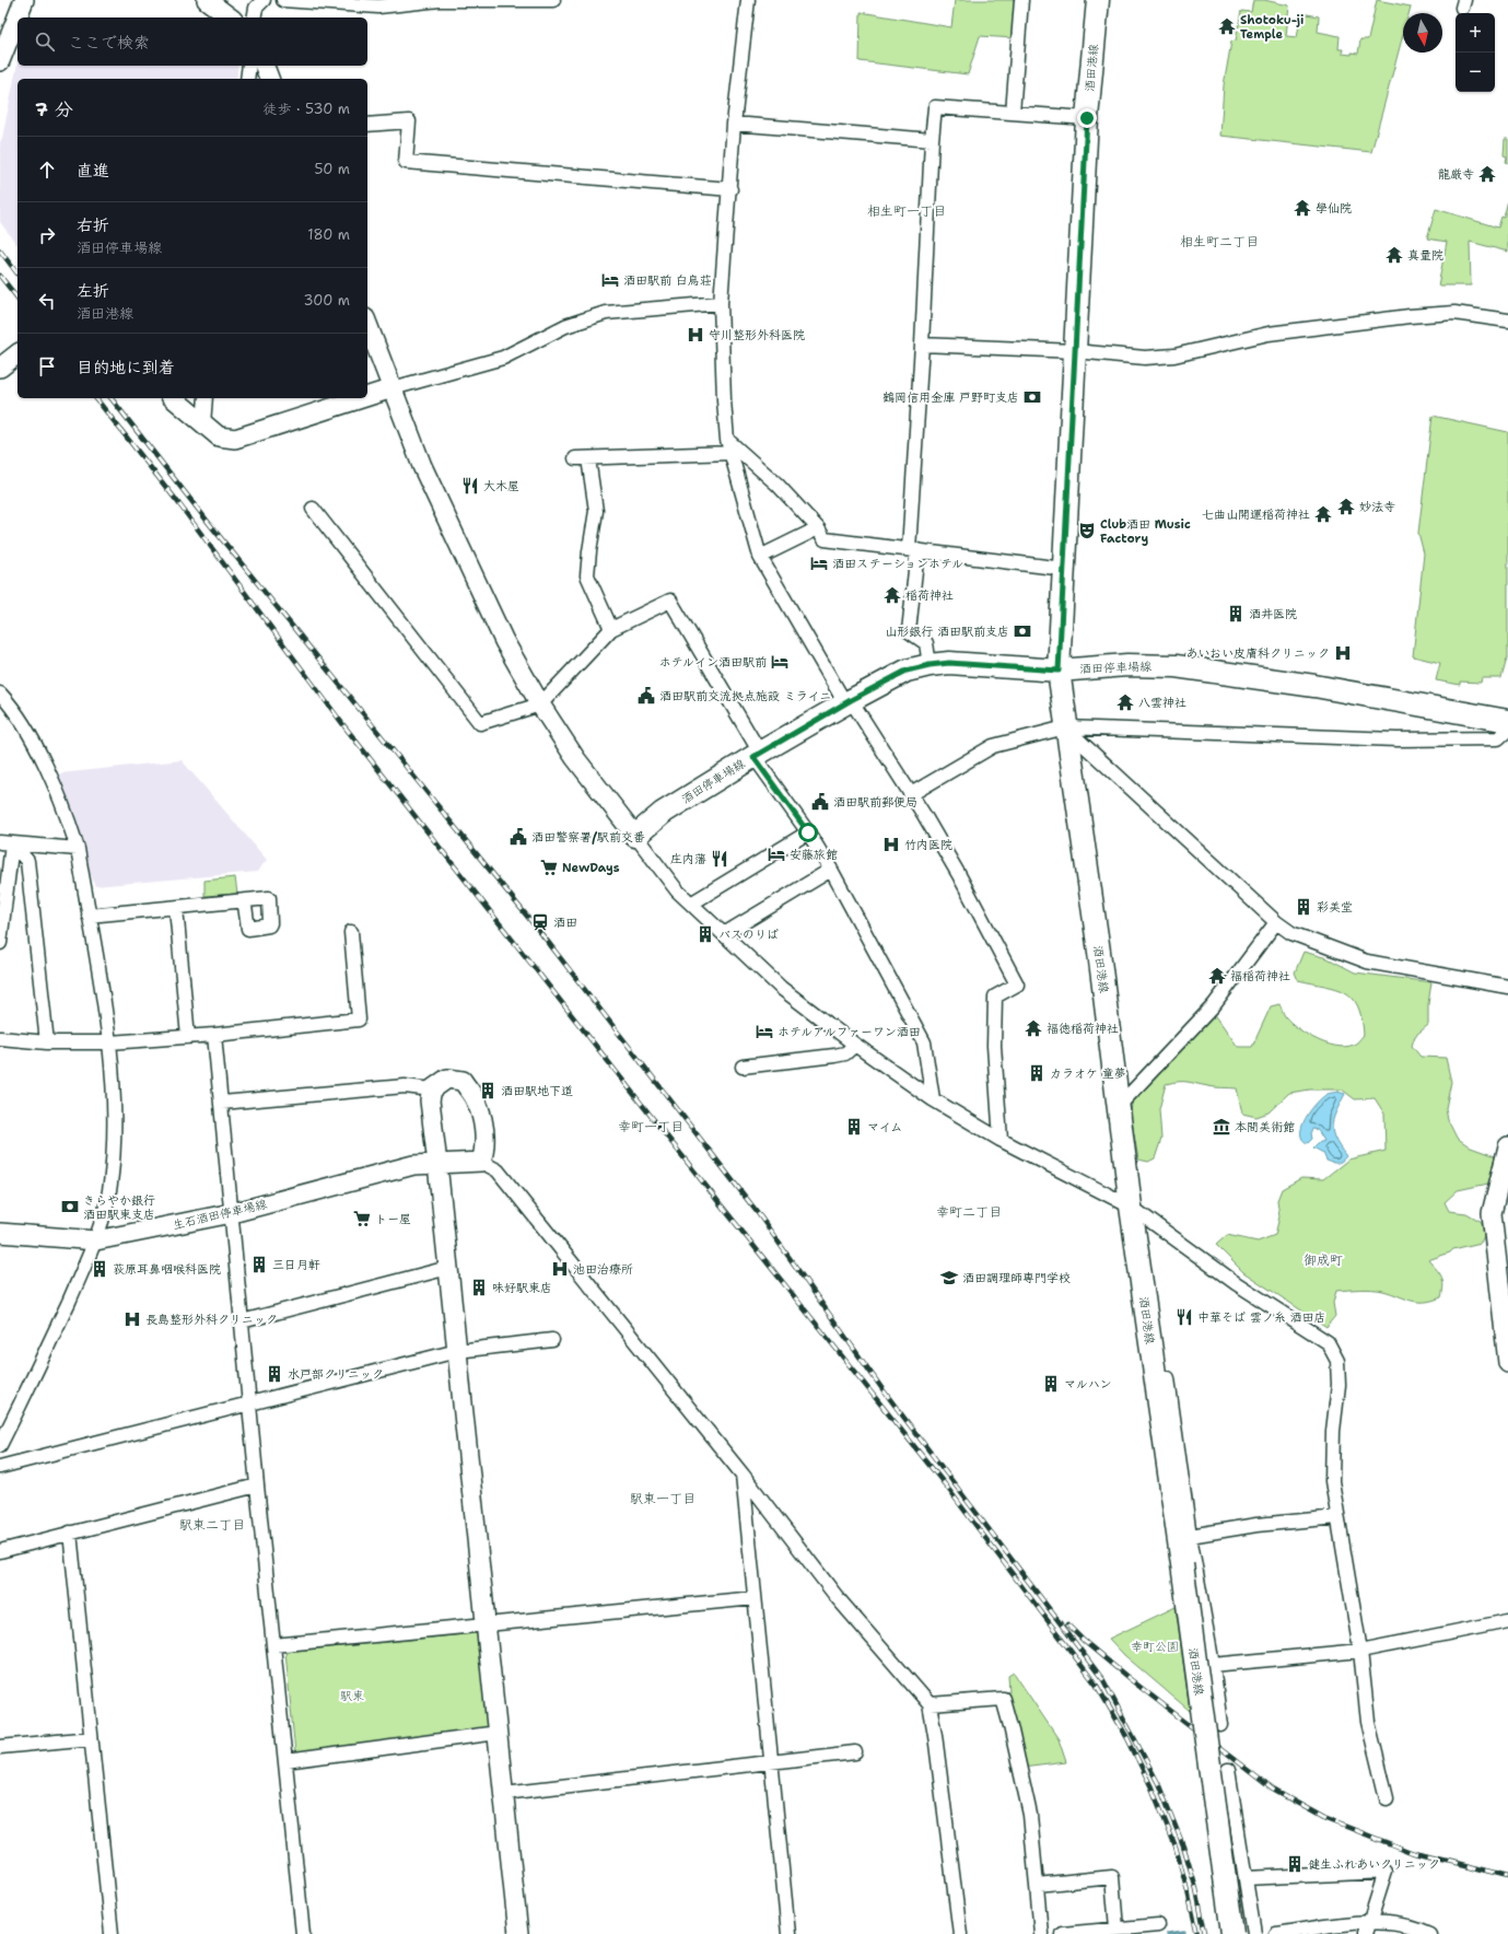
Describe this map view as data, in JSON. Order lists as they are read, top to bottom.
{
  "streets": {
    "main road": ["酒田港線", "酒田停車場線"],
    "street": ["生石酒田停車場線"]
  },
  "crossings": [
    ["酒田港線", "酒田停車場線"]
  ],
  "districts": [
    "相生町一丁目",
    "相生町二丁目",
    "幸町一丁目",
    "幸町二丁目",
    "御成町",
    "駅東一丁目",
    "駅東二丁目"
  ],
  "parks": ["幸町公園", "駅東"],
  "places": {
    "temple": [
      "Shotoku-ji Temple",
      "龍厳寺",
      "學仙院",
      "真量院",
      "妙法寺",
      "七曲山開運稲荷神社",
      "稲荷神社",
      "八雲神社",
      "福稲荷神社",
      "福徳稲荷神社"
    ],
    "hotel": [
      "酒田駅前 白鳥荘",
      "酒田ステーションホテル",
      "ホテルイン酒田駅前",
      "安藤旅館",
      "ホテルアルファーワン酒田"
    ],
    "hospital": [
      "守川整形外科医院",
      "あいおい皮膚科クリニック",
      "竹内医院",
      "池田治療所",
      "長島整形外科クリニック"
    ],
    "bank": ["鶴岡信用金庫 戸野町支店", "山形銀行 酒田駅前支店", "きらやか銀行 酒田駅東支店"],
    "restaurant": ["大木屋", "庄内藩", "中華そば 雲ノ糸 酒田店"],
    "theatre": ["Club酒田 Music Factory"],
    "building": [
      "酒井医院",
      "彩美堂",
      "バスのりば",
      "カラオケ 童夢",
      "酒田駅地下道",
      "マイム",
      "三日月軒",
      "荻原耳鼻咽喉科医院",
      "味好駅東店",
      "水戸部クリニック",
      "マルハン",
      "健生ふれあいクリニック"
    ],
    "public building": ["酒田駅前交流拠点施設 ミライニ", "酒田駅前郵便局", "酒田警察署/駅前交番"],
    "supermarket": ["NewDays", "トー屋"],
    "station": ["酒田"],
    "museum": ["本間美術館"],
    "school or university": ["酒田調理師専門学校"]
  },
  "north": "bottom",
  "page": {
    "map_buttons": ["+", "−"],
    "search": "ここで検索",
    "heading": ["7 分", "徒歩 · 530 m"],
    "list": [
      ["直進", "50 m"],
      ["右折", "酒田停車場線", "180 m"],
      ["左折", "酒田港線", "300 m"],
      "目的地に到着"
    ]
  }
}
